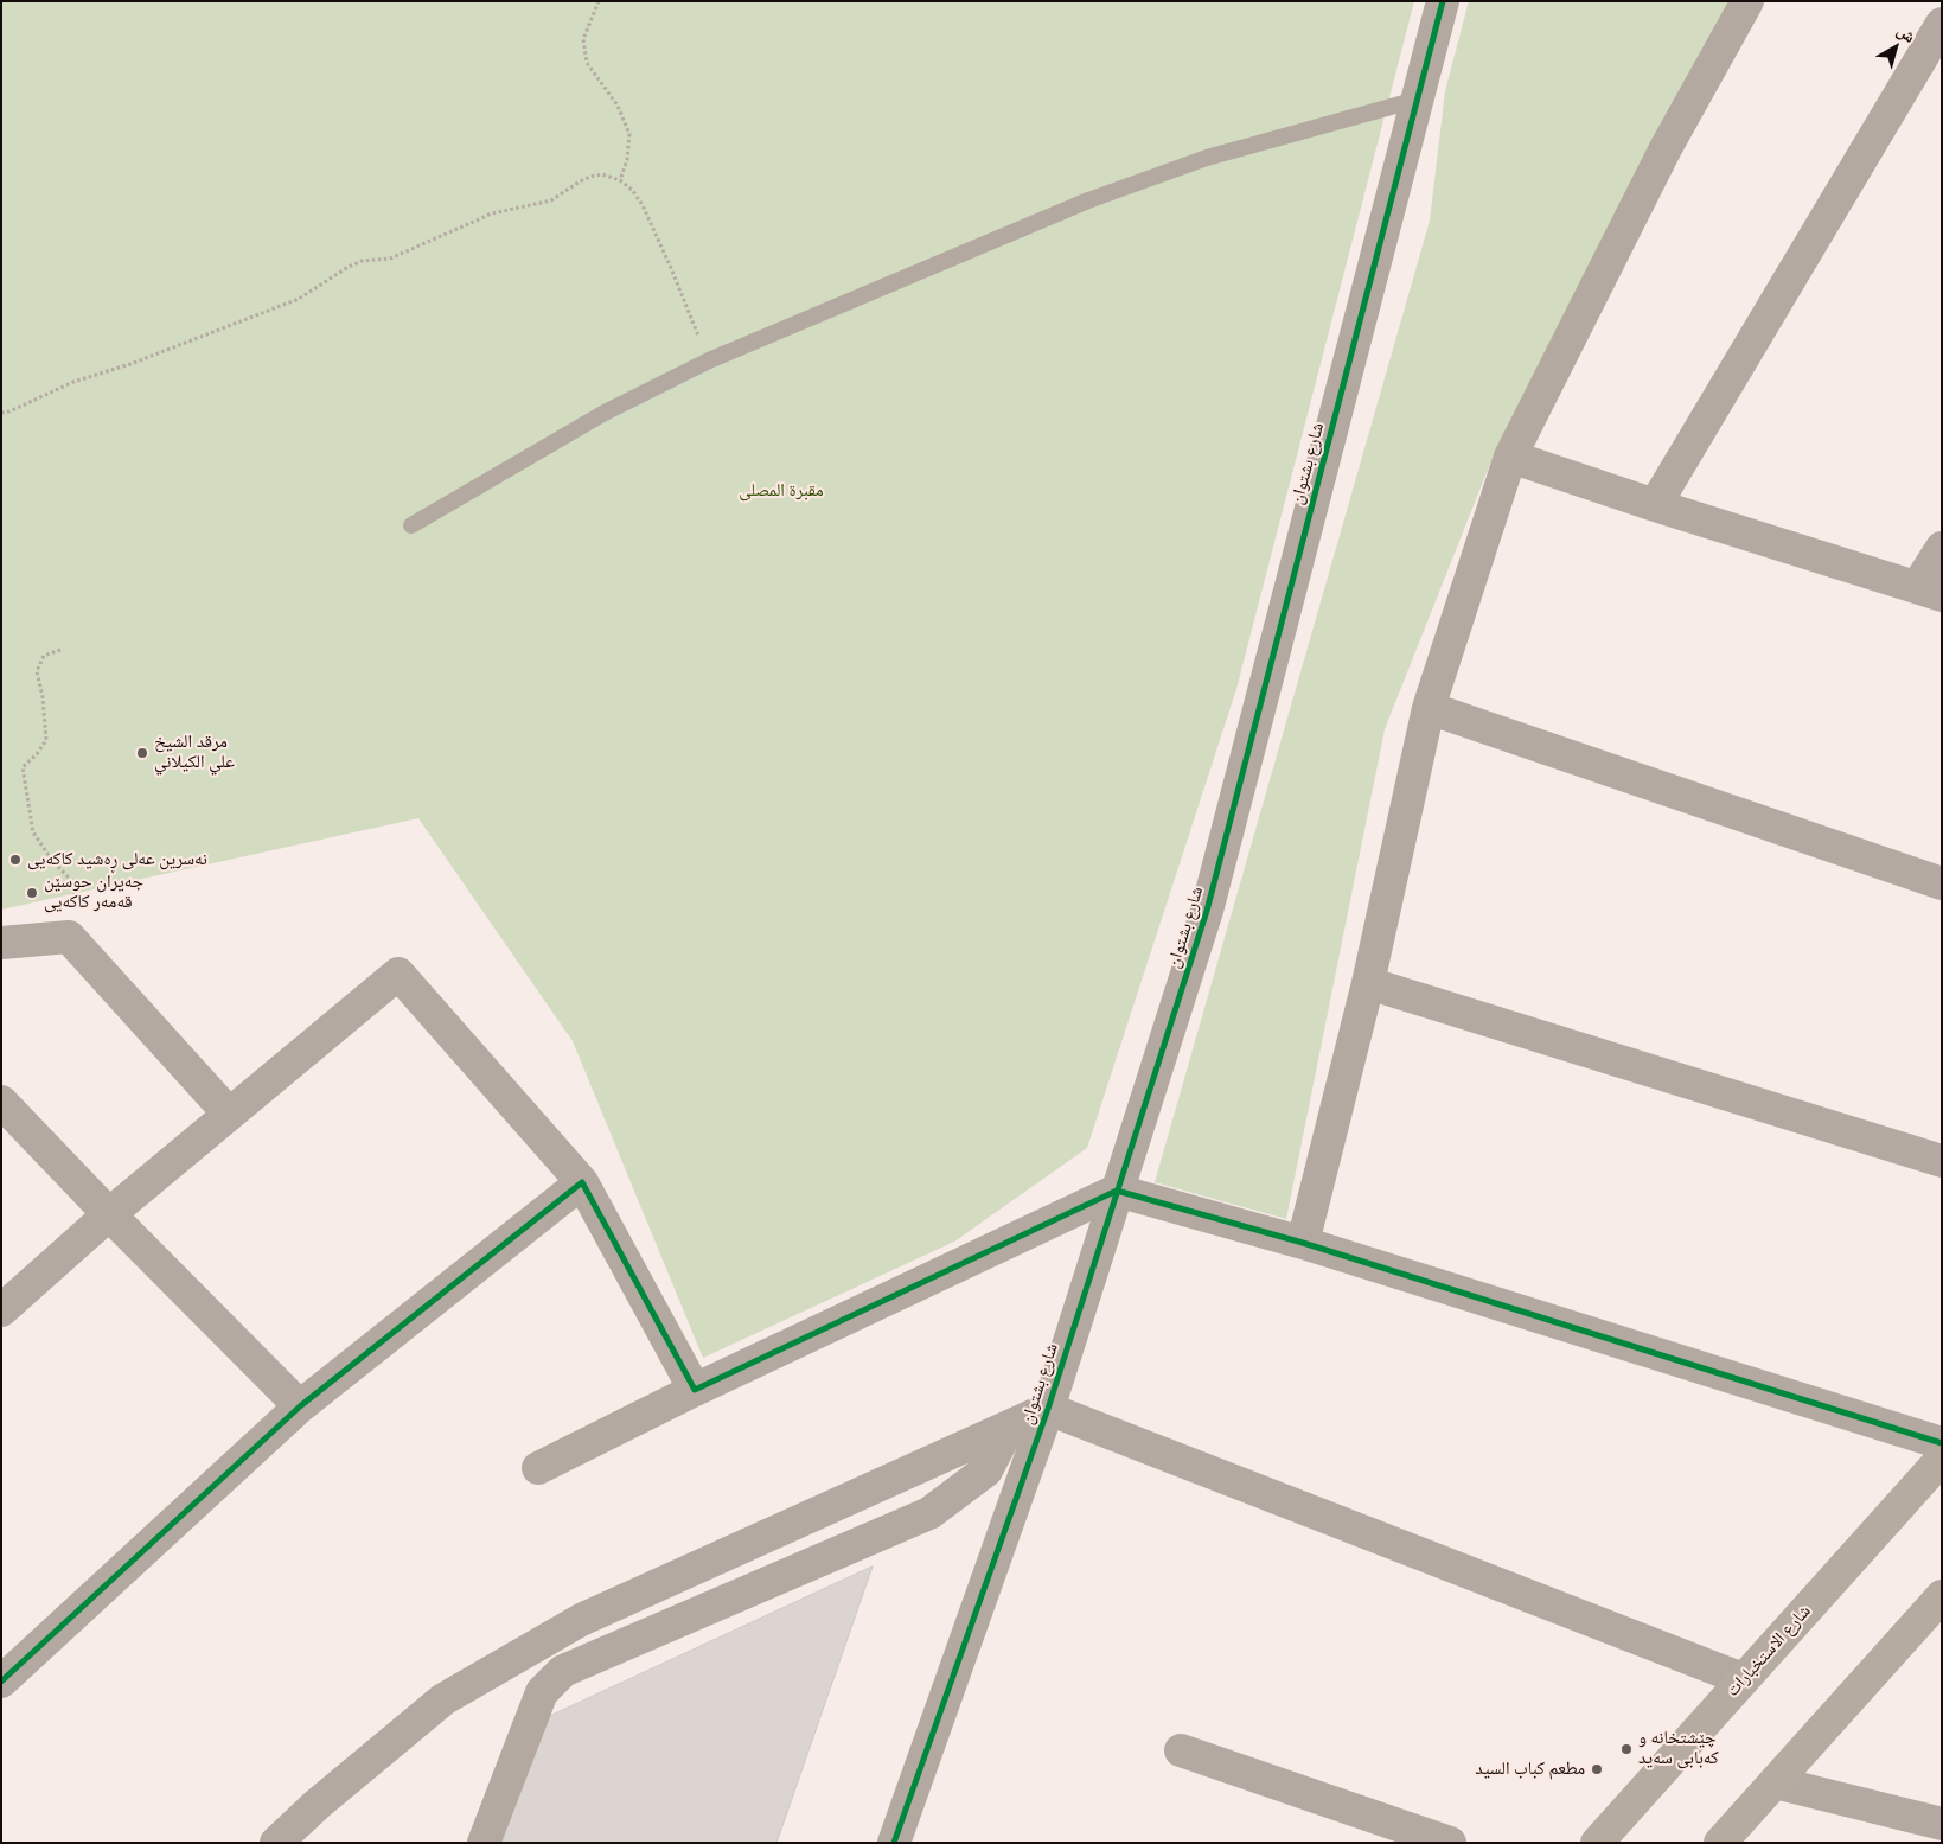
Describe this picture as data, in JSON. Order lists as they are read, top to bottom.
{
  "streets": {
    "main road": ["شارع الاستخبارات"],
    "street": ["شارع بشتوان"]
  },
  "parks": ["مقبرة المصلى"],
  "places": [
    "مرقد الشيخ علي الكيلاني",
    "نەسرین عەلی ڕەشید کاکەیی",
    "جەیران حوسێن قەمەر کاکەیی",
    "چێشتخانە و کەبابی سەید",
    "مطعم كباب السيد"
  ],
  "north": "top right"
}
